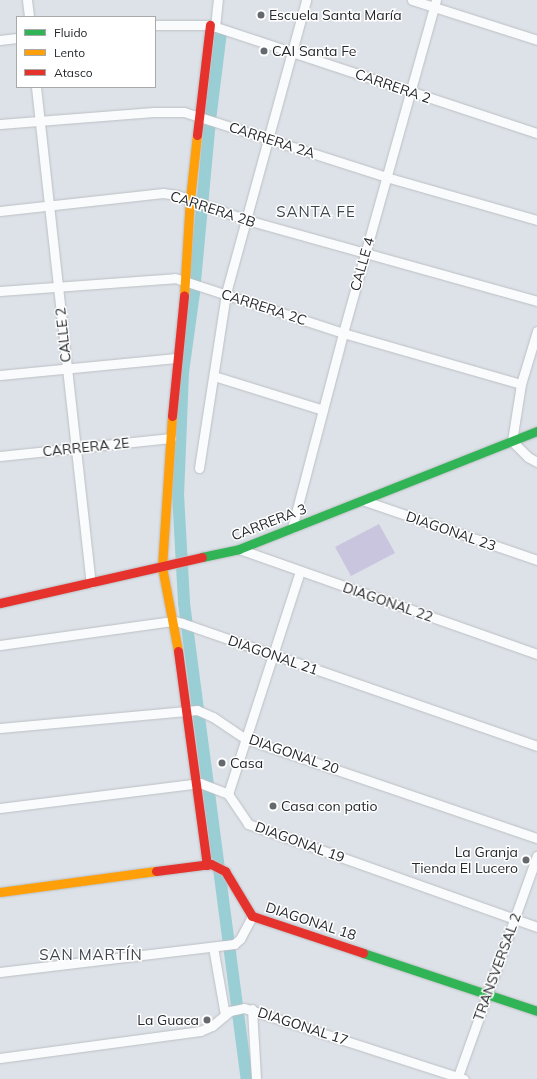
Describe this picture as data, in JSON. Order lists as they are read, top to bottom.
{
  "streets": {
    "street": [
      "CARRERA 2",
      "CARRERA 2A",
      "CARRERA 2B",
      "CALLE 4",
      "CARRERA 2C",
      "CALLE 2",
      "CARRERA 2E",
      "CARRERA 3",
      "DIAGONAL 23",
      "DIAGONAL 22",
      "DIAGONAL 21",
      "DIAGONAL 20",
      "DIAGONAL 19",
      "DIAGONAL 18",
      "TRANSVERSAL 2",
      "DIAGONAL 17"
    ]
  },
  "crossings": [
    ["CARRERA 2", "CALLE 4"],
    ["CARRERA 2A", "CALLE 4"],
    ["CARRERA 2A", "CALLE 2"],
    ["CARRERA 2B", "CALLE 4"],
    ["CARRERA 2B", "CALLE 2"],
    ["CALLE 4", "CARRERA 2C"],
    ["CALLE 4", "CARRERA 3"],
    ["CARRERA 2C", "CALLE 2"],
    ["CALLE 2", "CARRERA 2E"],
    ["CALLE 2", "CARRERA 3"],
    ["CARRERA 3", "DIAGONAL 23"],
    ["CARRERA 3", "DIAGONAL 22"],
    ["DIAGONAL 19", "TRANSVERSAL 2"],
    ["DIAGONAL 18", "TRANSVERSAL 2"],
    ["TRANSVERSAL 2", "DIAGONAL 17"]
  ],
  "districts": ["SANTA FE", "SAN MARTÍN"],
  "places": [
    "Escuela Santa María",
    "CAI Santa Fe",
    "Casa",
    "Casa con patio",
    "La Granja Tienda El Lucero",
    "La Guaca"
  ],
  "legend": ["Fluido", "Lento", "Atasco"]
}
